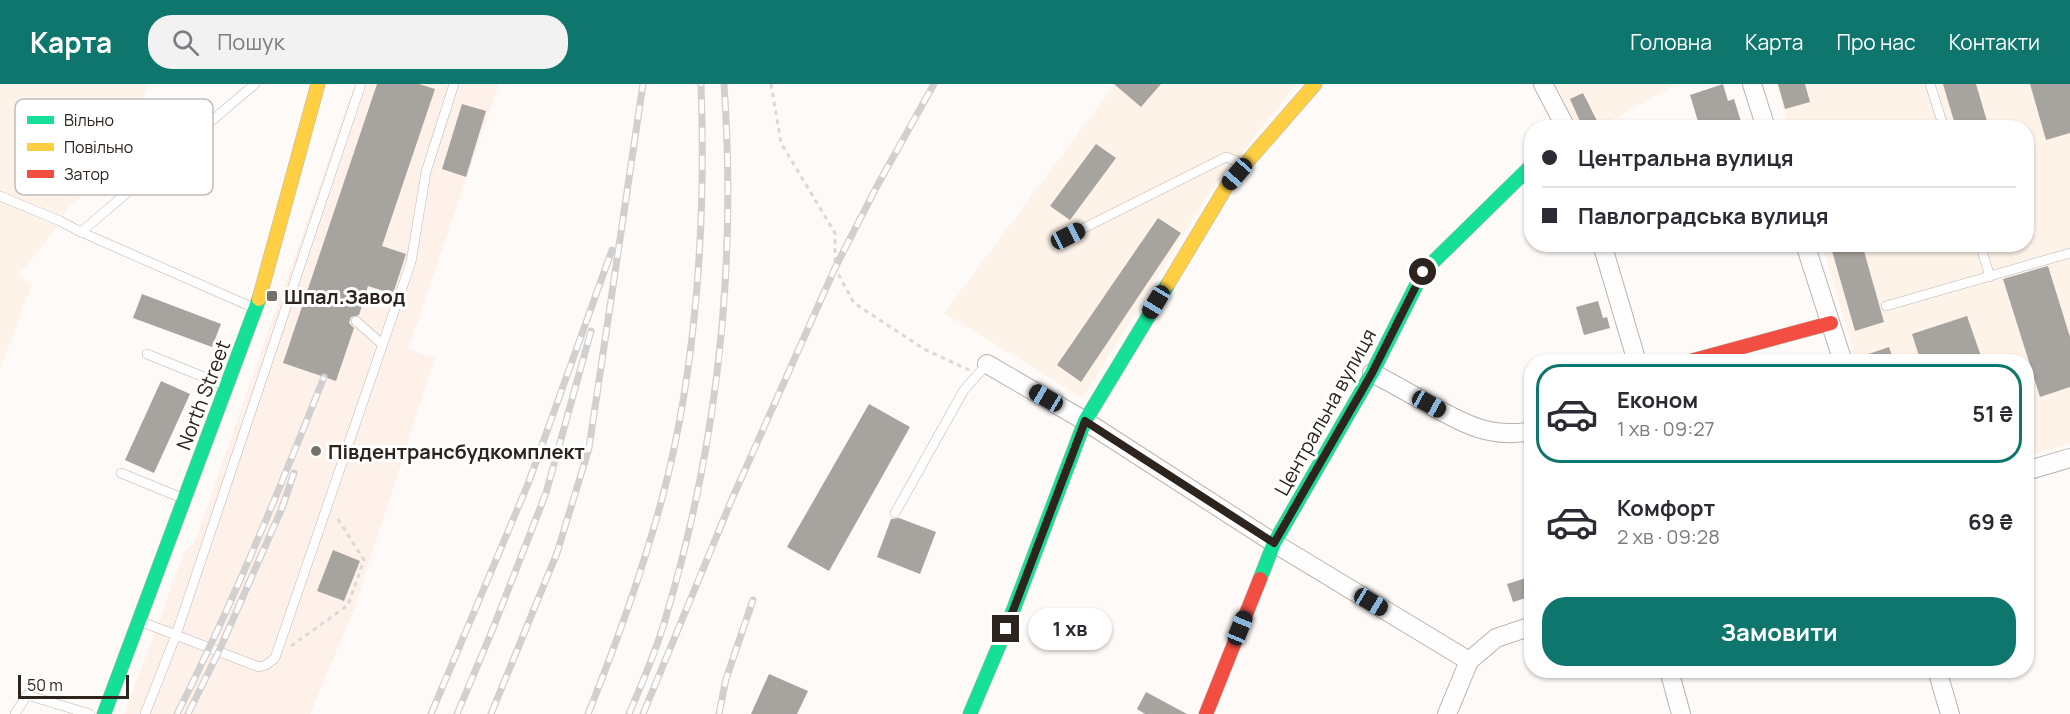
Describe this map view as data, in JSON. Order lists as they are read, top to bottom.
{
  "streets": {
    "street": ["North Street", "Центральна вулиця"]
  },
  "places": {
    "transit": ["Шпал.Завод"],
    "other": ["Південтрансбудкомплект"]
  },
  "legend": ["Вільно", "Повільно", "Затор"],
  "scale_bar": "50 m",
  "page": {
    "header": "Карта",
    "search": "Пошук",
    "nav": [
      "Головна",
      "Карта",
      "Про нас",
      "Контакти"
    ],
    "banner": ["Центральна вулиця", "Павлоградська вулиця"],
    "list": [
      {
        "name": "Економ",
        "note": "1 хв · 09:27",
        "value": "51 ₴"
      },
      {
        "name": "Комфорт",
        "note": "2 хв · 09:28",
        "value": "69 ₴"
      }
    ],
    "buttons": "Замовити",
    "bubble": "1 хв",
    "scale": "50 m"
  }
}
